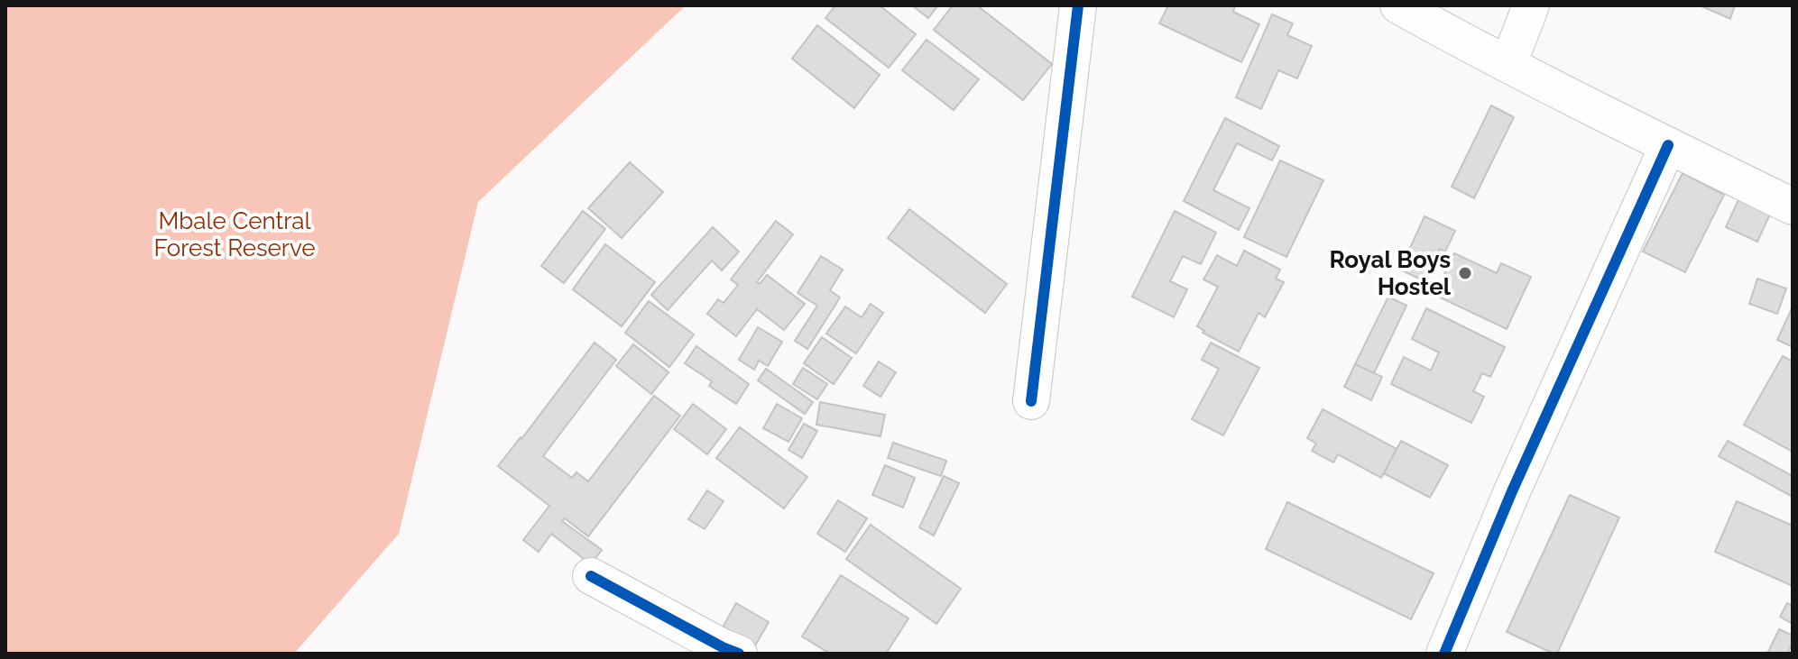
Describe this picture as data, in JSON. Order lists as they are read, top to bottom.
{
  "parks": ["Mbale Central Forest Reserve"],
  "places": ["Royal Boys Hostel"]
}
